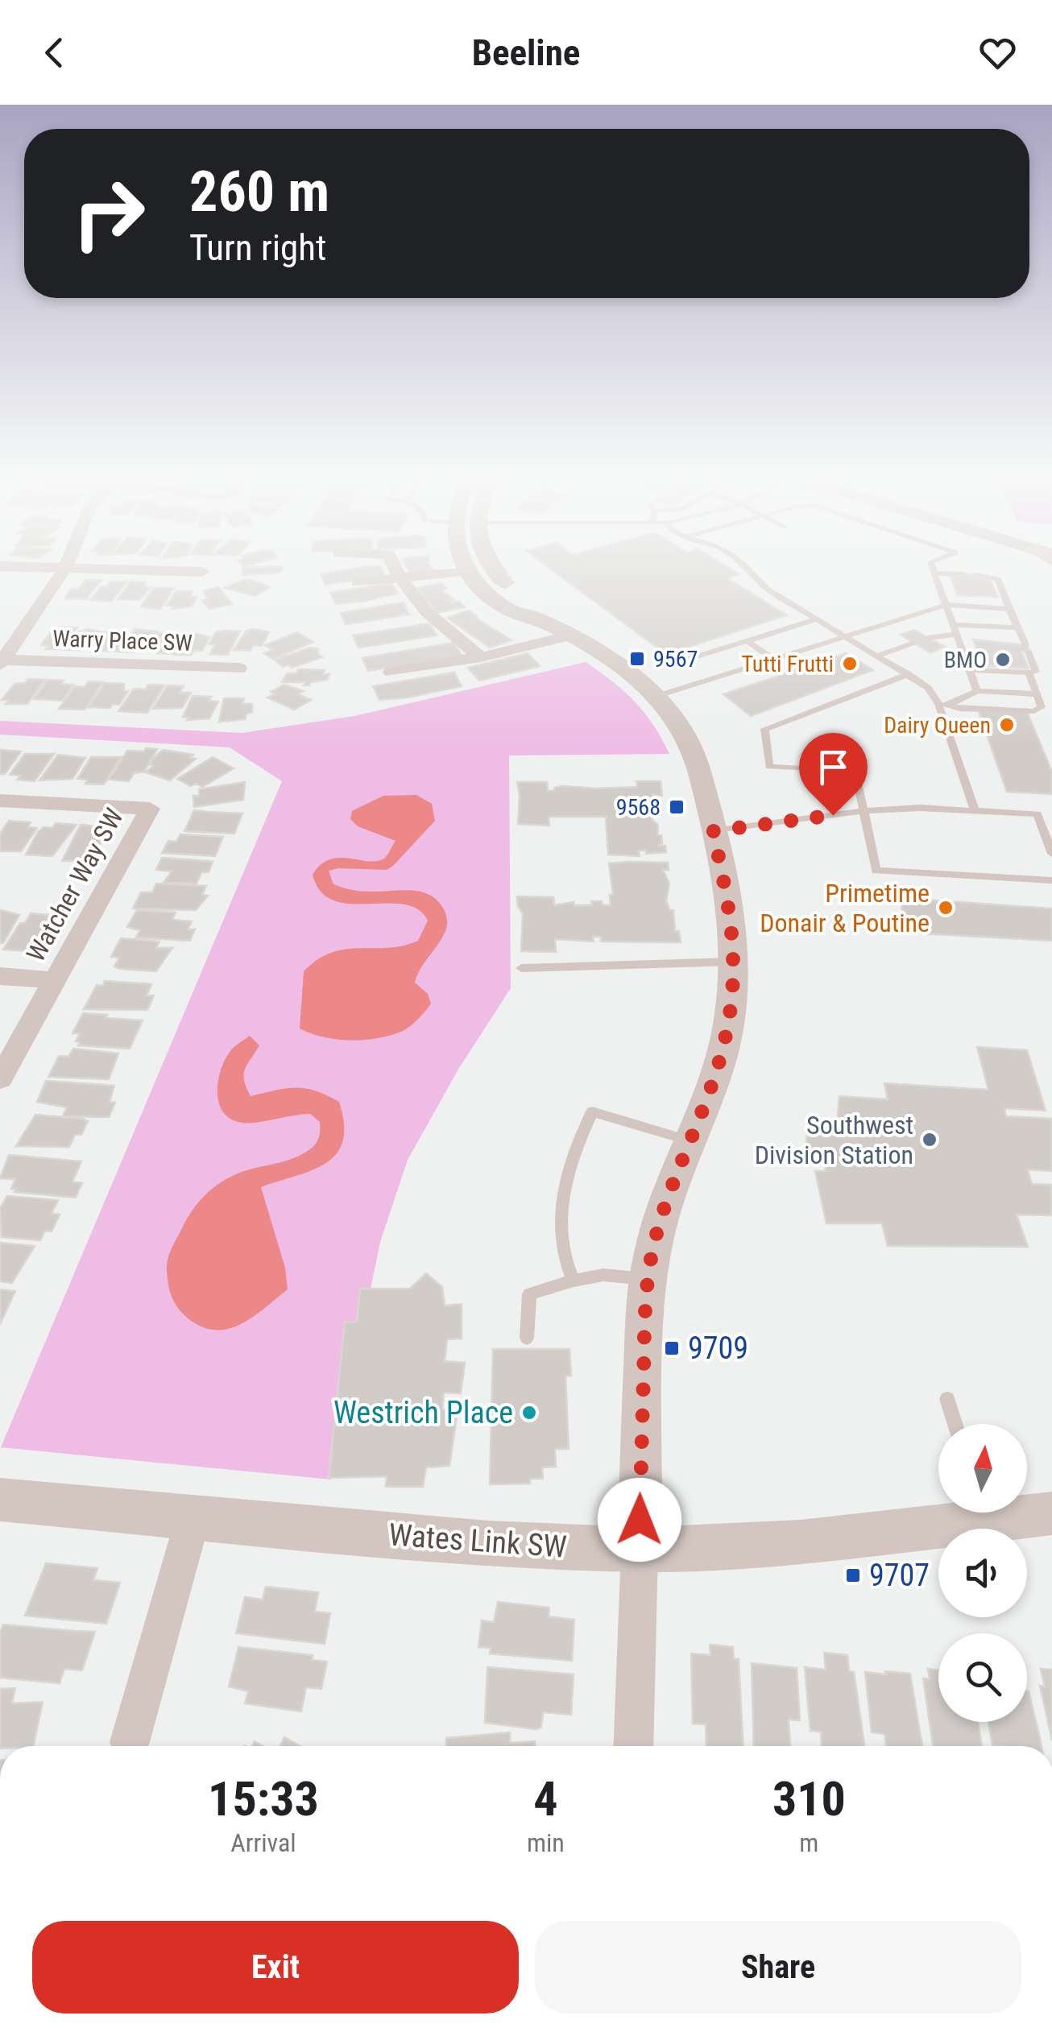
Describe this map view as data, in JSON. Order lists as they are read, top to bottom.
{
  "streets": {
    "street": ["Warry Place SW", "Watcher Way SW", "Wates Link SW"]
  },
  "places": {
    "transit": [
      "9567",
      "9568",
      "9709",
      "9707"
    ],
    "other": [
      "BMO",
      "Tutti Frutti",
      "Dairy Queen",
      "Primetime Donair & Poutine",
      "Southwest Division Station",
      "Westrich Place"
    ]
  },
  "north": "top",
  "page": {
    "header": "Beeline",
    "turn": ["260 m", "Turn right"],
    "eta": [
      "15:33",
      "Arrival",
      "4",
      "min",
      "310",
      "m"
    ],
    "buttons": ["Exit", "Share"]
  }
}
